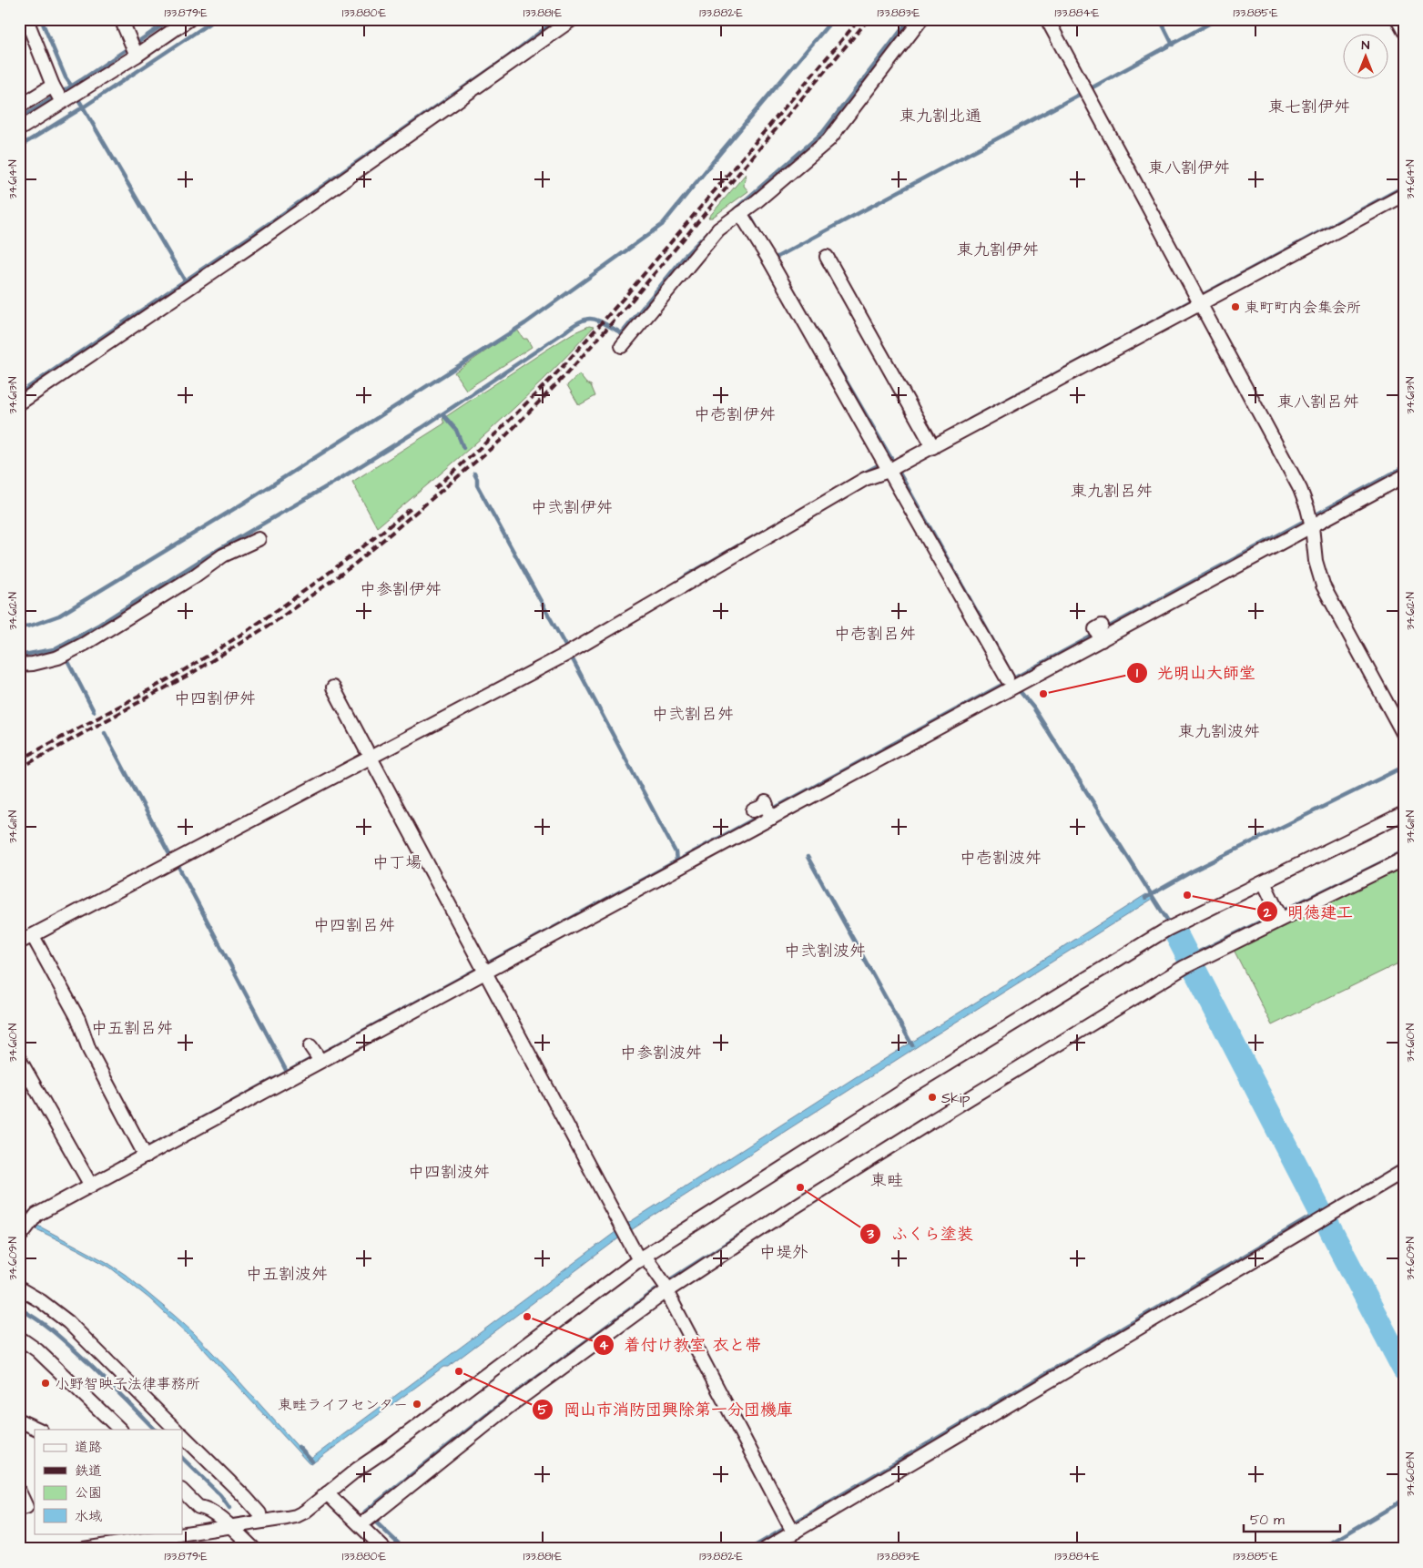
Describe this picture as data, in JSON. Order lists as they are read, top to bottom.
{
  "districts": [
    "東七割伊舛",
    "東九割北通",
    "東八割伊舛",
    "東九割伊舛",
    "東八割呂舛",
    "中壱割伊舛",
    "東九割呂舛",
    "中弐割伊舛",
    "中参割伊舛",
    "中壱割呂舛",
    "中四割伊舛",
    "中弐割呂舛",
    "東九割波舛",
    "中壱割波舛",
    "中丁場",
    "中四割呂舛",
    "中弐割波舛",
    "中五割呂舛",
    "中参割波舛",
    "中四割波舛",
    "東畦",
    "中堤外",
    "中五割波舛"
  ],
  "places": [
    "東町町内会集会所",
    "光明山大師堂",
    "明徳建工",
    "Skip",
    "ふくら塗装",
    "着付け教室 衣と帯",
    "岡山市消防団興除第一分団機庫",
    "小野智映子法律事務所",
    "東畦ライフセンター"
  ],
  "legend": [
    "道路",
    "鉄道",
    "公園",
    "水域"
  ],
  "scale_bar": "50 m",
  "north": "top",
  "coordinates": [
    "133.879°E",
    "133.880°E",
    "133.881°E",
    "133.882°E",
    "133.883°E",
    "133.884°E",
    "133.885°E",
    "34.614°N",
    "34.613°N",
    "34.612°N",
    "34.611°N",
    "34.610°N",
    "34.609°N",
    "34.608°N"
  ]
}
